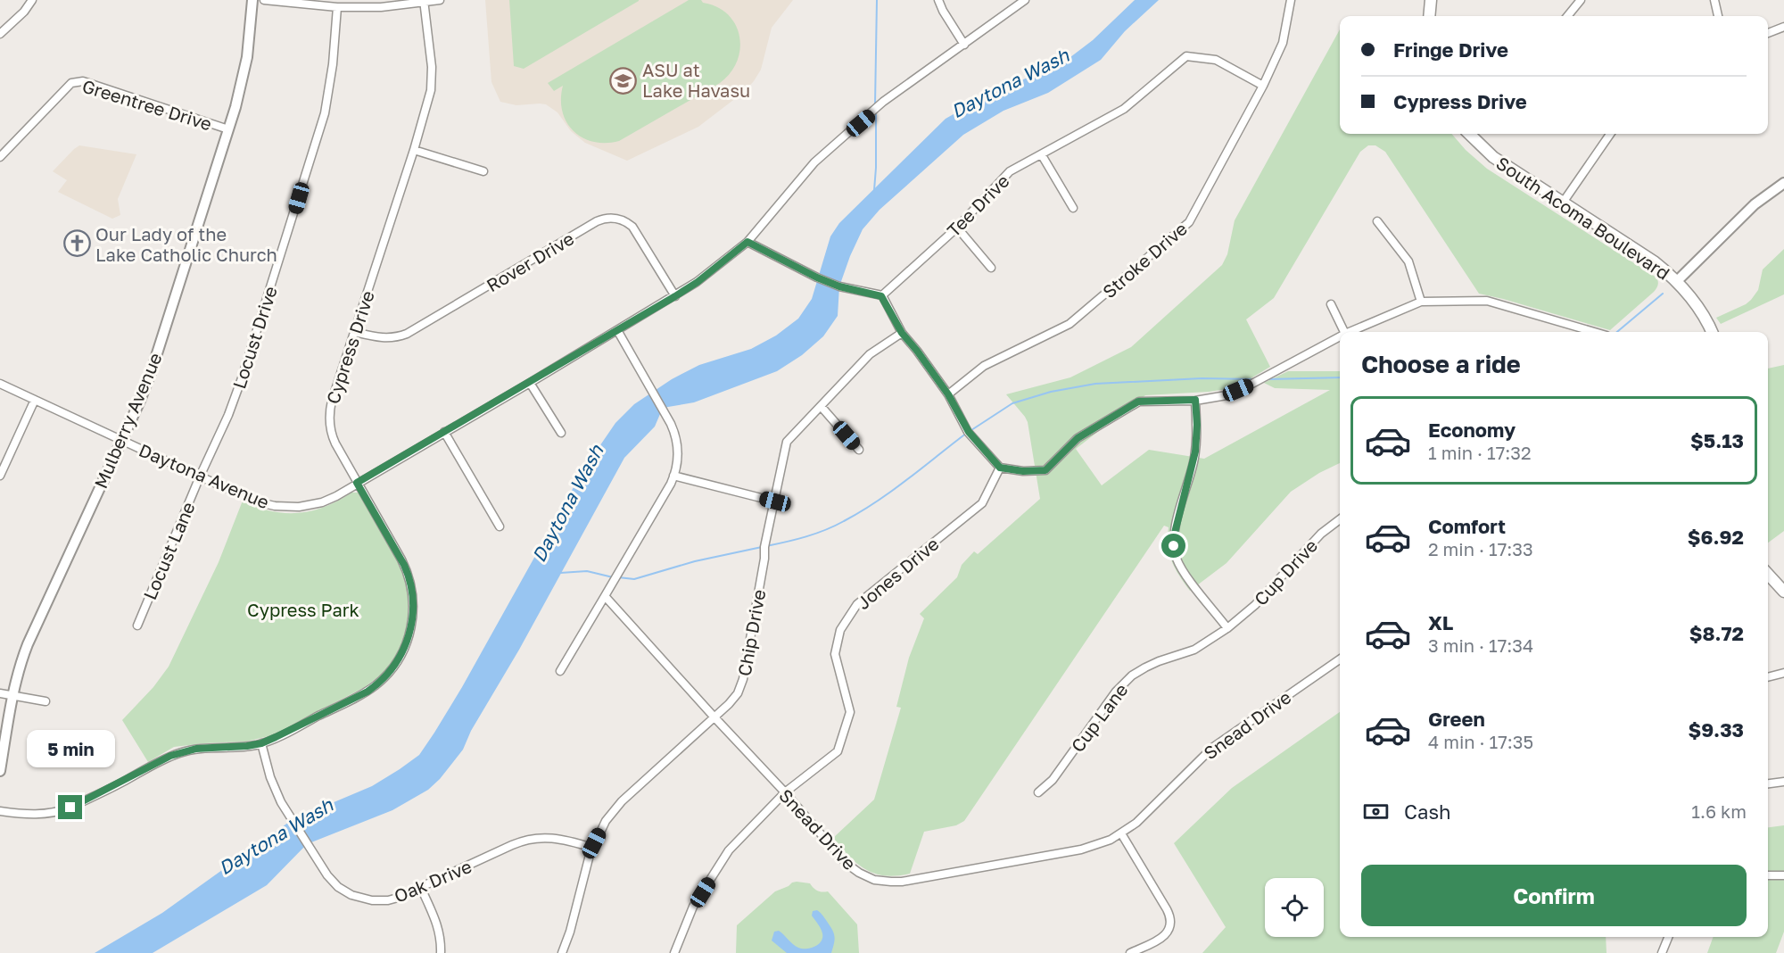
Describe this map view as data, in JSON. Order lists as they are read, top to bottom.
{
  "streets": {
    "main road": ["South Acoma Boulevard"],
    "street": [
      "Greentree Drive",
      "Tee Drive",
      "Stroke Drive",
      "Rover Drive",
      "Locust Drive",
      "Cypress Drive",
      "Mulberry Avenue",
      "Daytona Avenue",
      "Locust Lane",
      "Cup Drive",
      "Jones Drive",
      "Chip Drive",
      "Cup Lane",
      "Snead Drive",
      "Oak Drive"
    ]
  },
  "crossings": [
    ["Greentree Drive", "Mulberry Avenue"],
    ["Tee Drive", "Stroke Drive"],
    ["Rover Drive", "Cypress Drive"],
    ["Rover Drive", "Daytona Avenue"],
    ["Locust Drive", "Daytona Avenue"],
    ["Locust Drive", "Locust Lane"],
    ["Cypress Drive", "Daytona Avenue"],
    ["Cypress Drive", "Oak Drive"],
    ["Mulberry Avenue", "Daytona Avenue"],
    ["Daytona Avenue", "Locust Lane"],
    ["Cup Drive", "Cup Lane"],
    ["Jones Drive", "Snead Drive"],
    ["Chip Drive", "Snead Drive"],
    ["Chip Drive", "Oak Drive"]
  ],
  "water": ["Daytona Wash"],
  "parks": ["Cypress Park"],
  "places": {
    "school or university": ["ASU at Lake Havasu"],
    "church": ["Our Lady of the Lake Catholic Church"]
  },
  "page": {
    "banner": ["Fringe Drive", "Cypress Drive"],
    "heading": "Choose a ride",
    "list": [
      {
        "name": "Economy",
        "note": "1 min · 17:32",
        "value": "$5.13"
      },
      {
        "name": "Comfort",
        "note": "2 min · 17:33",
        "value": "$6.92"
      },
      {
        "name": "XL",
        "note": "3 min · 17:34",
        "value": "$8.72"
      },
      {
        "name": "Green",
        "note": "4 min · 17:35",
        "value": "$9.33"
      }
    ],
    "bubble": "5 min",
    "pay": ["Cash", "1.6 km"],
    "buttons": "Confirm"
  }
}
